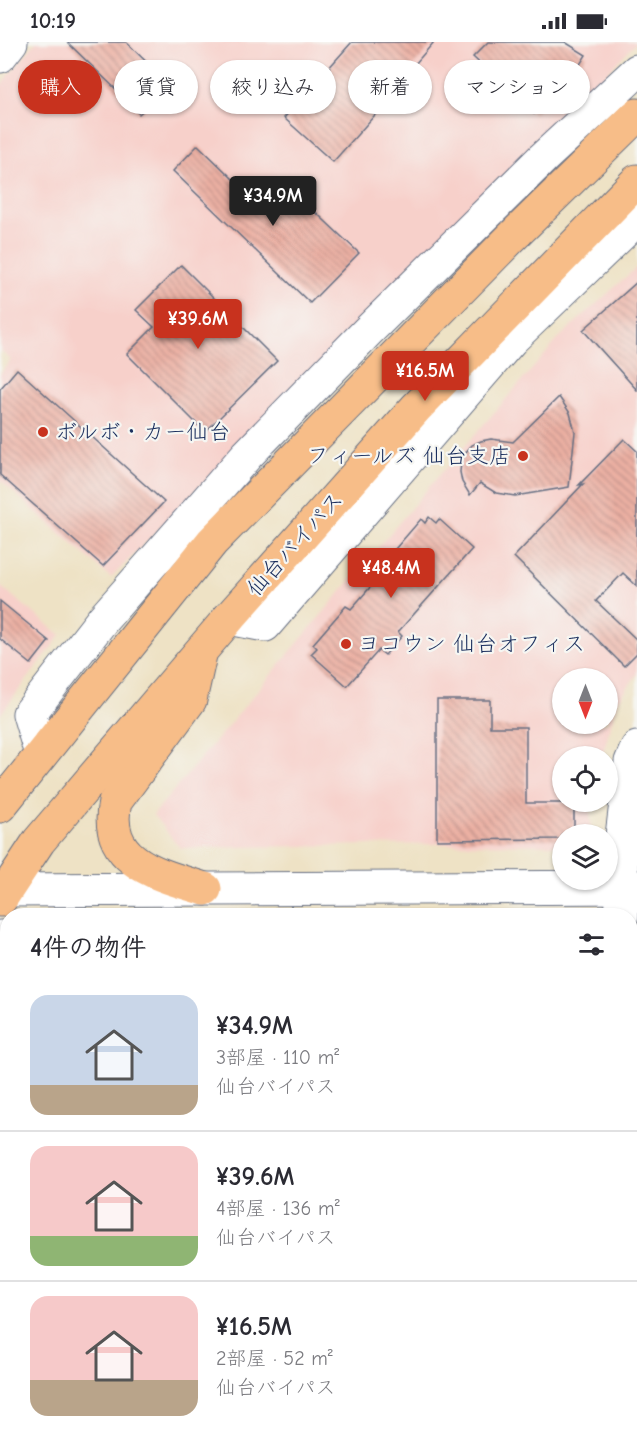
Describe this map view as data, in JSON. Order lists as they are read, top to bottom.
{
  "streets": {
    "highway": ["仙台バイパス"]
  },
  "places": ["ボルボ・カー仙台", "フィールズ 仙台支店", "ヨコウン 仙台オフィス"],
  "north": "bottom",
  "page": {
    "status": "10:19",
    "chip": [
      "購入",
      "賃貸",
      "絞り込み",
      "新着",
      "マンション"
    ],
    "price": [
      "¥34.9M",
      "¥39.6M",
      "¥16.5M",
      "¥48.4M"
    ],
    "heading": "4件の物件",
    "list": [
      {
        "name": "¥34.9M",
        "note": "3部屋 · 110 m² · 仙台バイパス"
      },
      {
        "name": "¥39.6M",
        "note": "4部屋 · 136 m² · 仙台バイパス"
      },
      {
        "name": "¥16.5M",
        "note": "2部屋 · 52 m² · 仙台バイパス"
      }
    ]
  }
}
